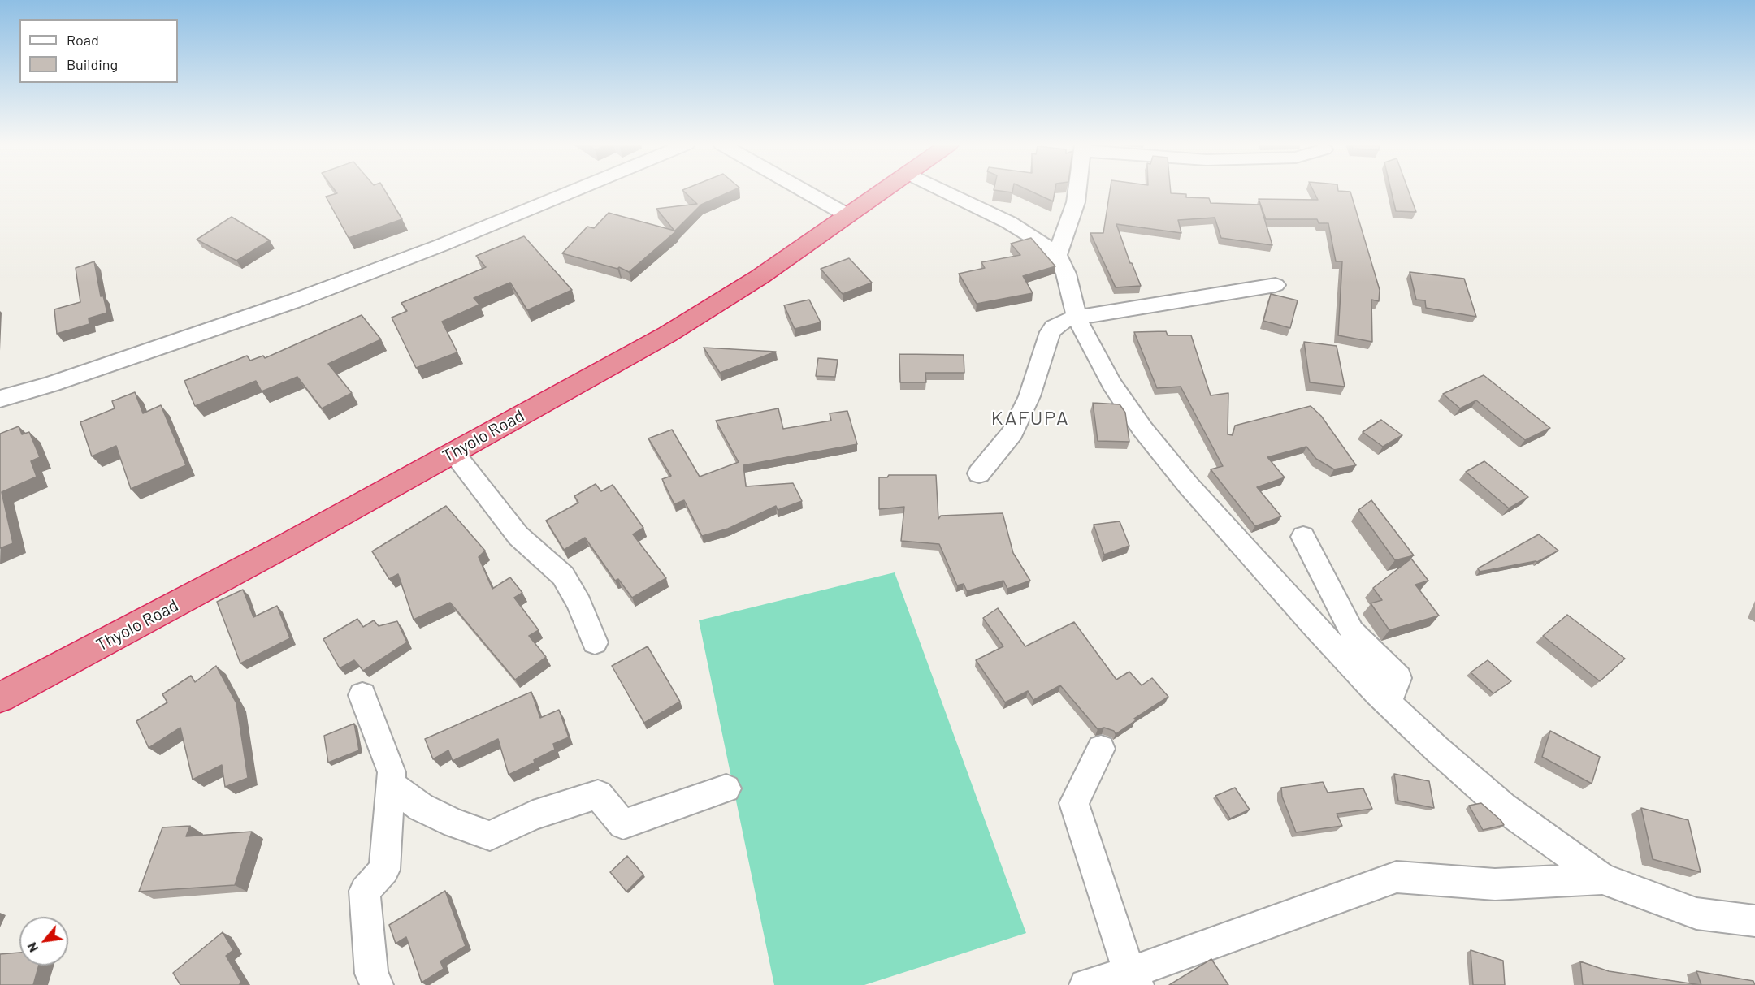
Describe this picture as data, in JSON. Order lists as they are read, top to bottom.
{
  "streets": {
    "highway": ["Thyolo Road"]
  },
  "districts": ["KAFUPA"],
  "legend": ["Road", "Building"],
  "north": "bottom left"
}
